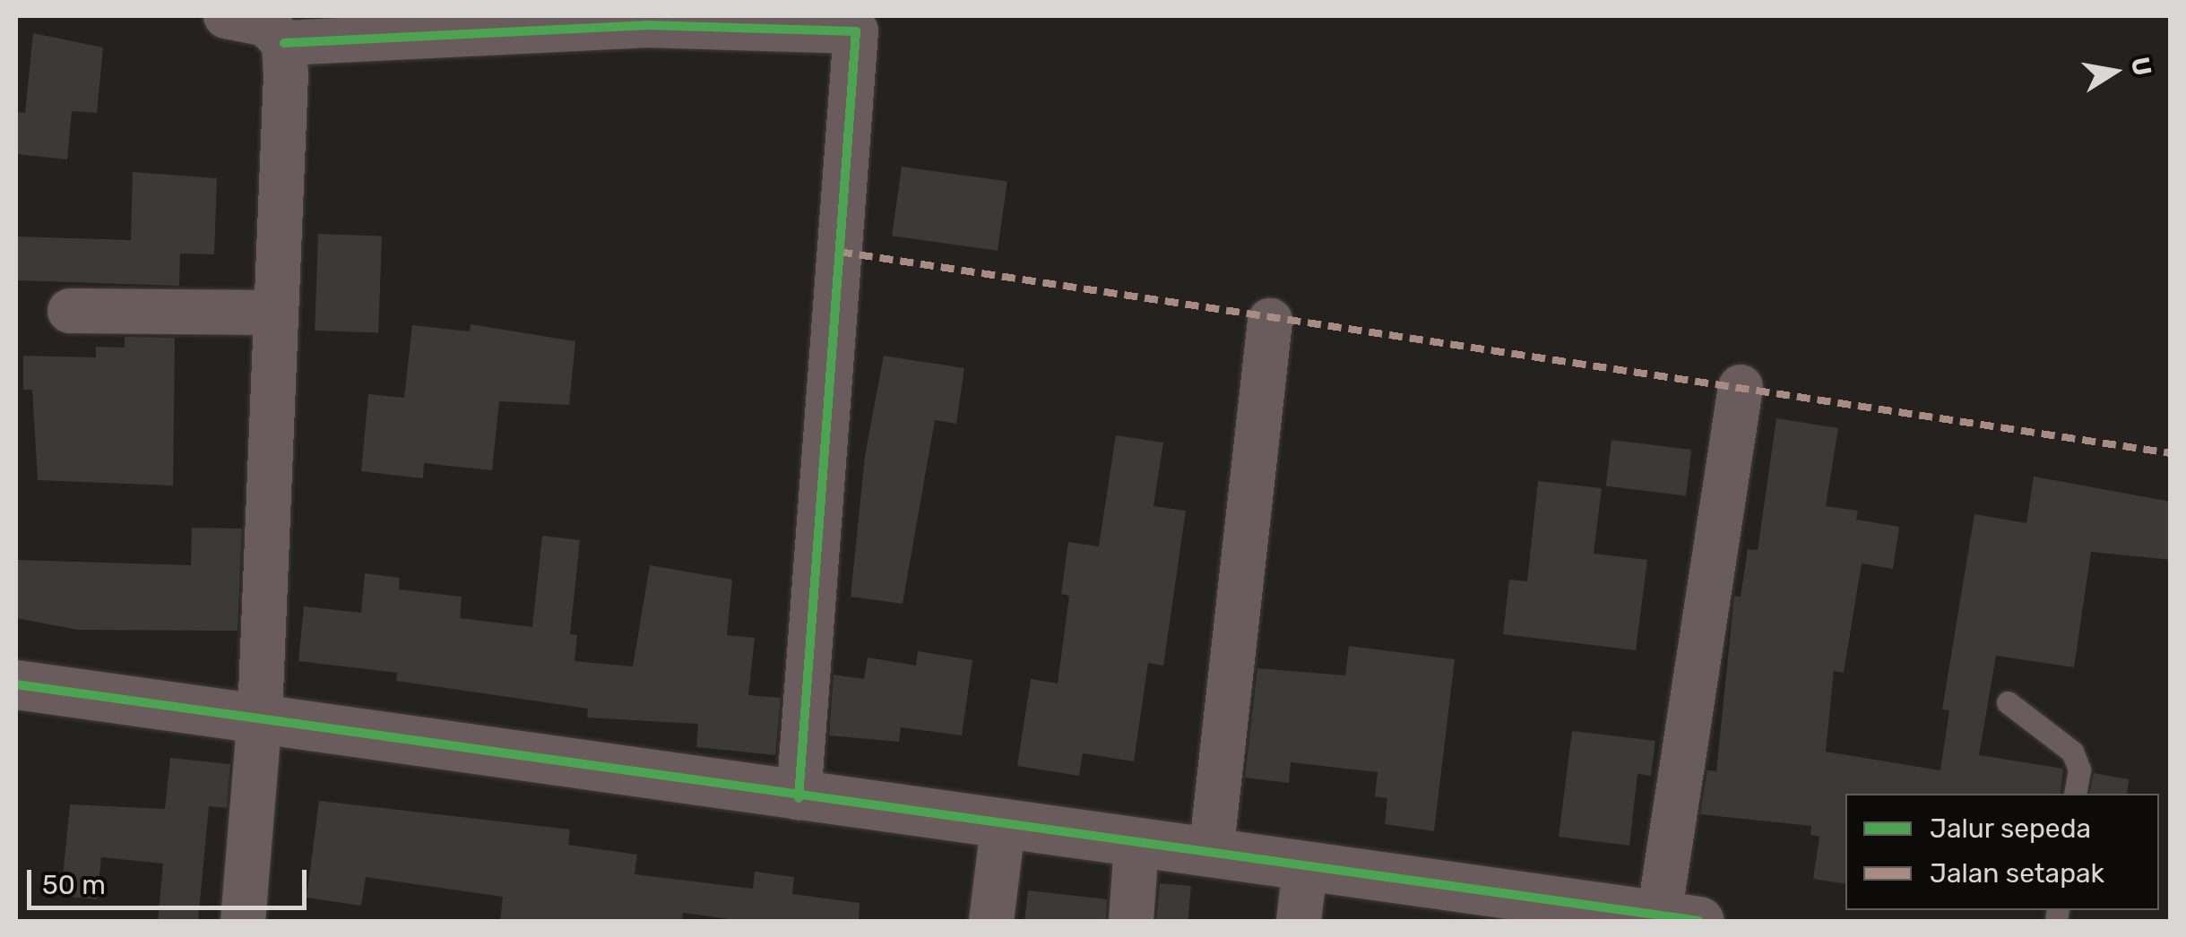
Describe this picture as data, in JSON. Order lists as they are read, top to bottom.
{
  "legend": ["Jalur sepeda", "Jalan setapak"],
  "scale_bar": "50 m",
  "north": "right"
}
